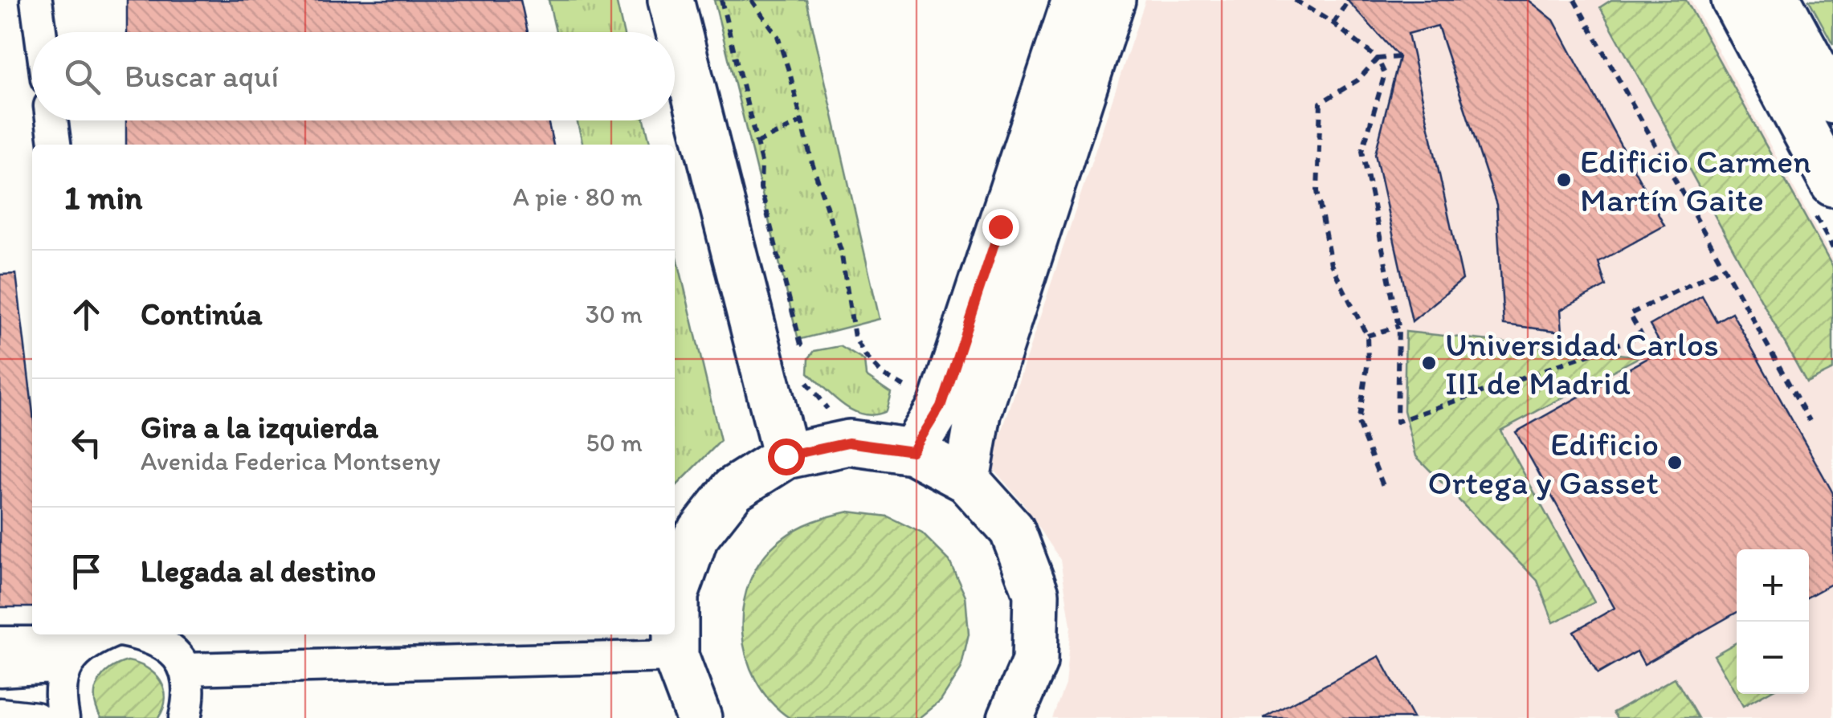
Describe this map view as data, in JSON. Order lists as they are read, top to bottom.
{
  "places": ["Edificio Carmen Martín Gaite", "Universidad Carlos III de Madrid", "Edificio Ortega y Gasset"],
  "page": {
    "search": "Buscar aquí",
    "heading": ["1 min", "A pie · 80 m"],
    "list": [
      ["Continúa", "30 m"],
      ["Gira a la izquierda", "Avenida Federica Montseny", "50 m"],
      "Llegada al destino"
    ],
    "map_buttons": ["+", "−"]
  }
}
